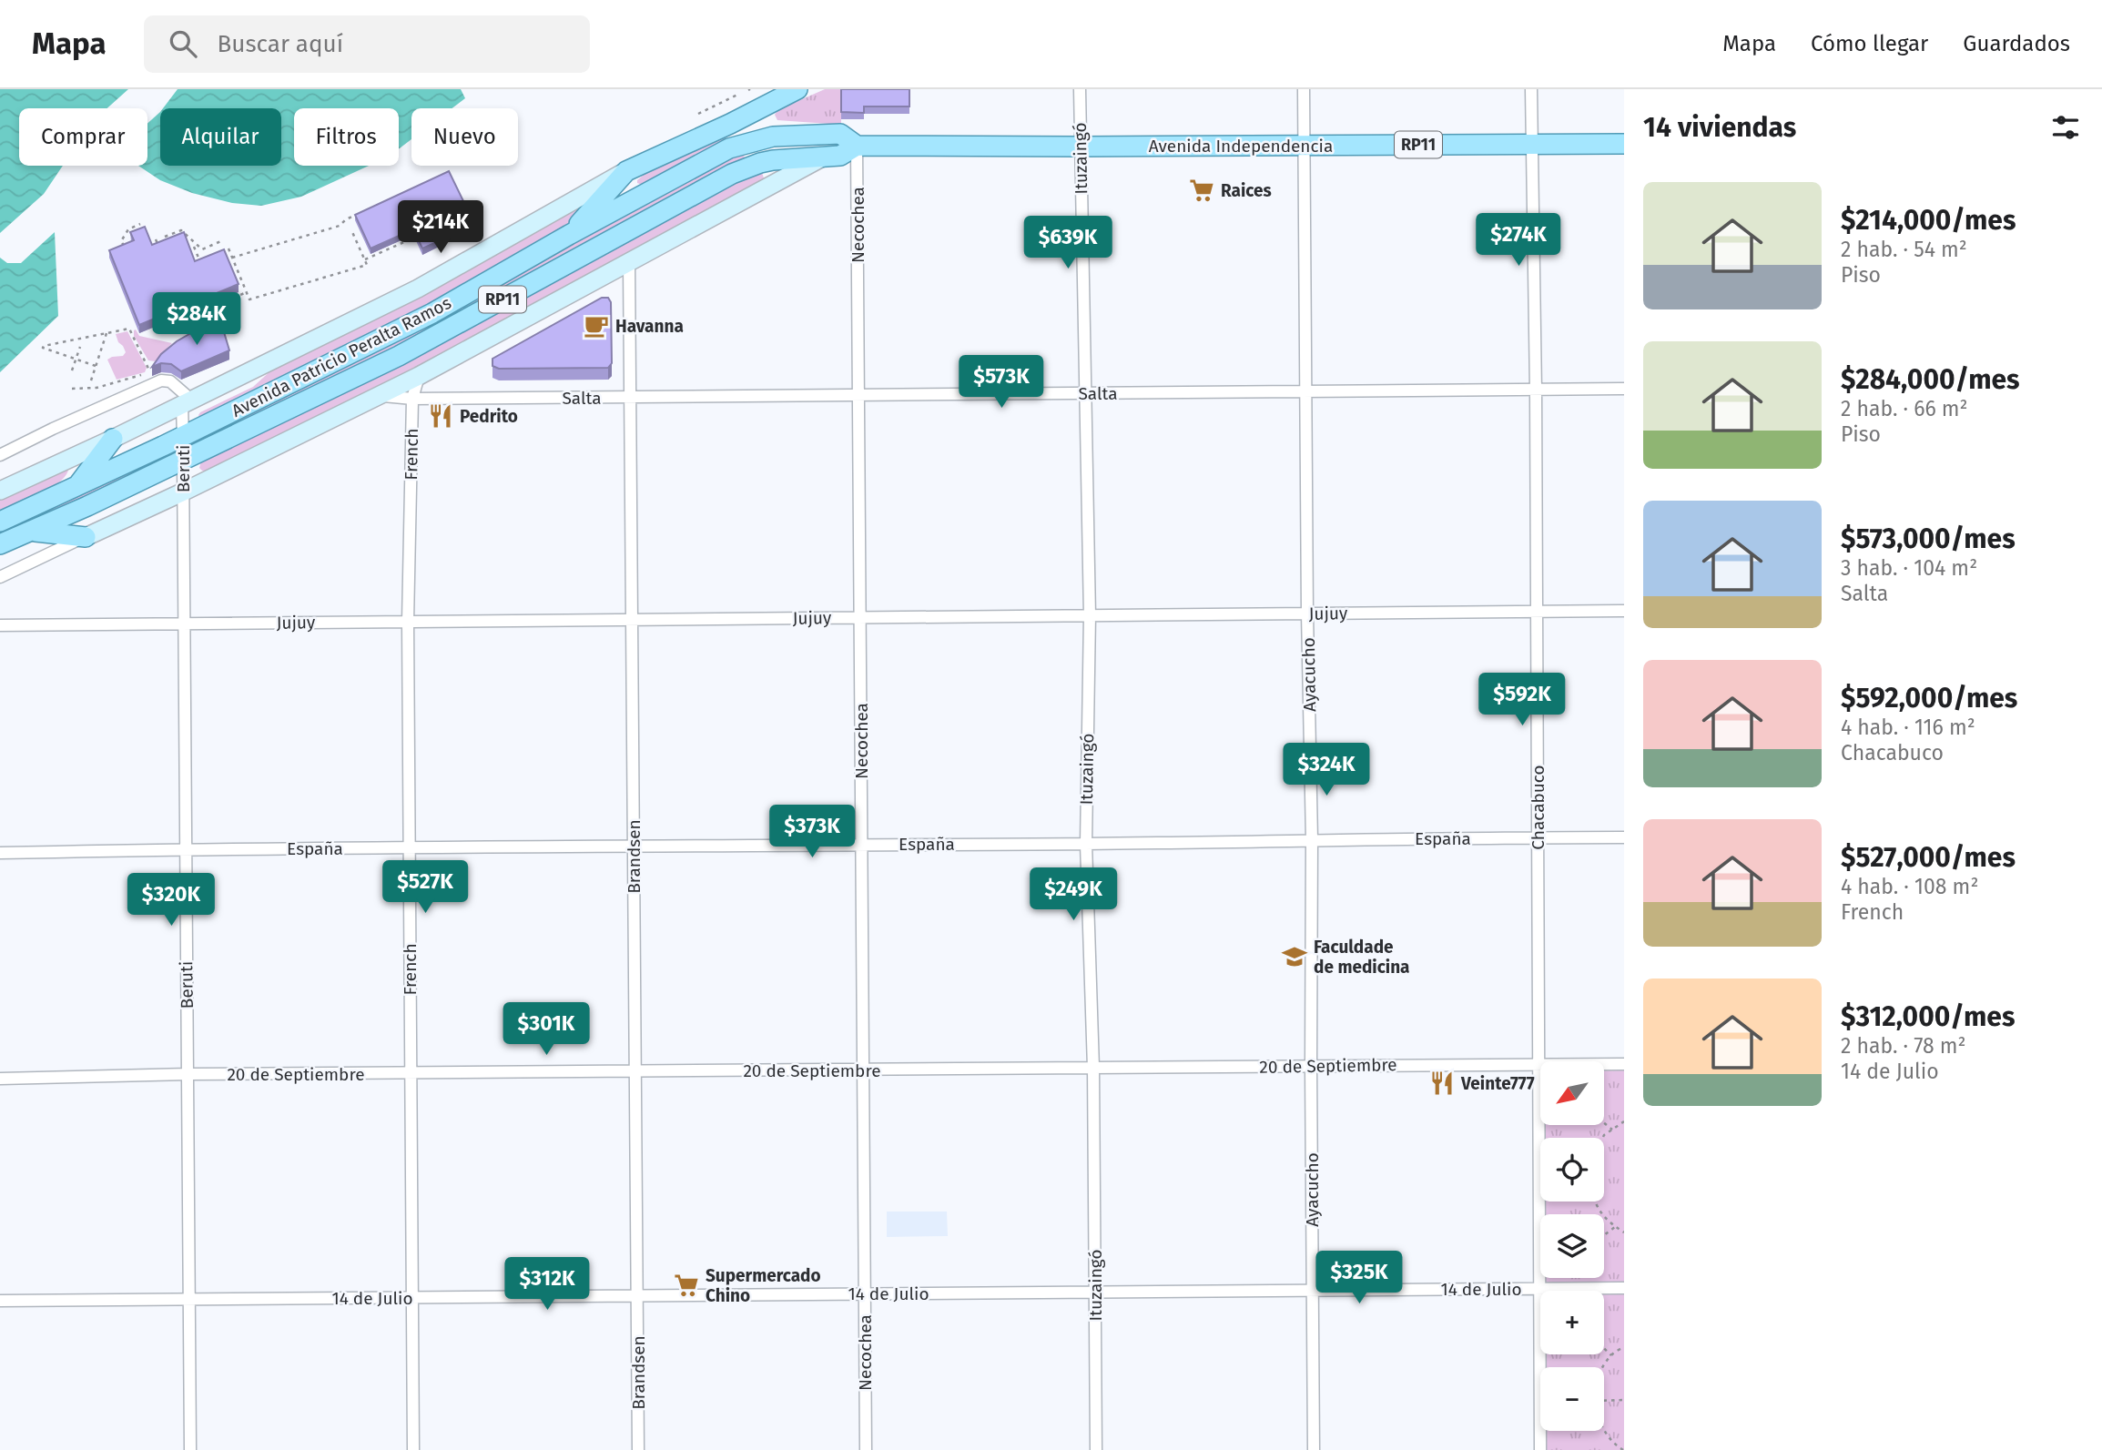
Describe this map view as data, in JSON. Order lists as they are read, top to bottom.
{
  "streets": {
    "main road": ["RP11", "Avenida Independencia", "Avenida Patricio Peralta Ramos"],
    "street": [
      "Ituzaingó",
      "Necochea",
      "Salta",
      "French",
      "Beruti",
      "Jujuy",
      "Ayacucho",
      "Chacabuco",
      "España",
      "Brandsen",
      "20 de Septiembre",
      "14 de Julio"
    ]
  },
  "crossings": [
    ["Avenida Independencia", "Ituzaingó"],
    ["Avenida Independencia", "Necochea"],
    ["Avenida Independencia", "Avenida Patricio Peralta Ramos"],
    ["Avenida Independencia", "Ayacucho"],
    ["Avenida Independencia", "Chacabuco"],
    ["Ituzaingó", "Salta"],
    ["Ituzaingó", "Jujuy"],
    ["Ituzaingó", "España"],
    ["Ituzaingó", "20 de Septiembre"],
    ["Ituzaingó", "14 de Julio"],
    ["Necochea", "Avenida Patricio Peralta Ramos"],
    ["Necochea", "Salta"],
    ["Necochea", "Jujuy"],
    ["Necochea", "España"],
    ["Necochea", "20 de Septiembre"],
    ["Necochea", "14 de Julio"],
    ["Avenida Patricio Peralta Ramos", "Salta"],
    ["Avenida Patricio Peralta Ramos", "French"],
    ["Avenida Patricio Peralta Ramos", "Beruti"],
    ["Avenida Patricio Peralta Ramos", "Brandsen"],
    ["Salta", "French"],
    ["Salta", "Ayacucho"],
    ["Salta", "Chacabuco"],
    ["Salta", "Brandsen"],
    ["French", "Jujuy"],
    ["French", "España"],
    ["French", "20 de Septiembre"],
    ["French", "14 de Julio"],
    ["Beruti", "Jujuy"],
    ["Beruti", "España"],
    ["Beruti", "20 de Septiembre"],
    ["Beruti", "14 de Julio"],
    ["Jujuy", "Ayacucho"],
    ["Jujuy", "Chacabuco"],
    ["Jujuy", "Brandsen"],
    ["Ayacucho", "España"],
    ["Ayacucho", "20 de Septiembre"],
    ["Ayacucho", "14 de Julio"],
    ["Chacabuco", "España"],
    ["Chacabuco", "20 de Septiembre"],
    ["Chacabuco", "14 de Julio"],
    ["España", "Brandsen"],
    ["Brandsen", "20 de Septiembre"],
    ["Brandsen", "14 de Julio"]
  ],
  "places": {
    "supermarket": ["Raices", "Supermercado Chino"],
    "cafe": ["Havanna"],
    "restaurant": ["Pedrito", "Veinte777"],
    "school or university": ["Faculdade de medicina"]
  },
  "north": "bottom left",
  "page": {
    "header": "Mapa",
    "search": "Buscar aquí",
    "nav": ["Mapa", "Cómo llegar", "Guardados"],
    "heading": "14 viviendas",
    "chip": [
      "Comprar",
      "Alquilar",
      "Filtros",
      "Nuevo"
    ],
    "list": [
      {
        "name": "$214,000/mes",
        "note": "2 hab. · 54 m² · Piso"
      },
      {
        "name": "$284,000/mes",
        "note": "2 hab. · 66 m² · Piso"
      },
      {
        "name": "$573,000/mes",
        "note": "3 hab. · 104 m² · Salta"
      },
      {
        "name": "$592,000/mes",
        "note": "4 hab. · 116 m² · Chacabuco"
      },
      {
        "name": "$527,000/mes",
        "note": "4 hab. · 108 m² · French"
      },
      {
        "name": "$312,000/mes",
        "note": "2 hab. · 78 m² · 14 de Julio"
      }
    ],
    "price": [
      "$214K",
      "$274K",
      "$639K",
      "$284K",
      "$573K",
      "$592K",
      "$324K",
      "$373K",
      "$527K",
      "$249K",
      "$320K",
      "$301K",
      "$325K",
      "$312K"
    ],
    "map_buttons": ["+", "−"]
  }
}
